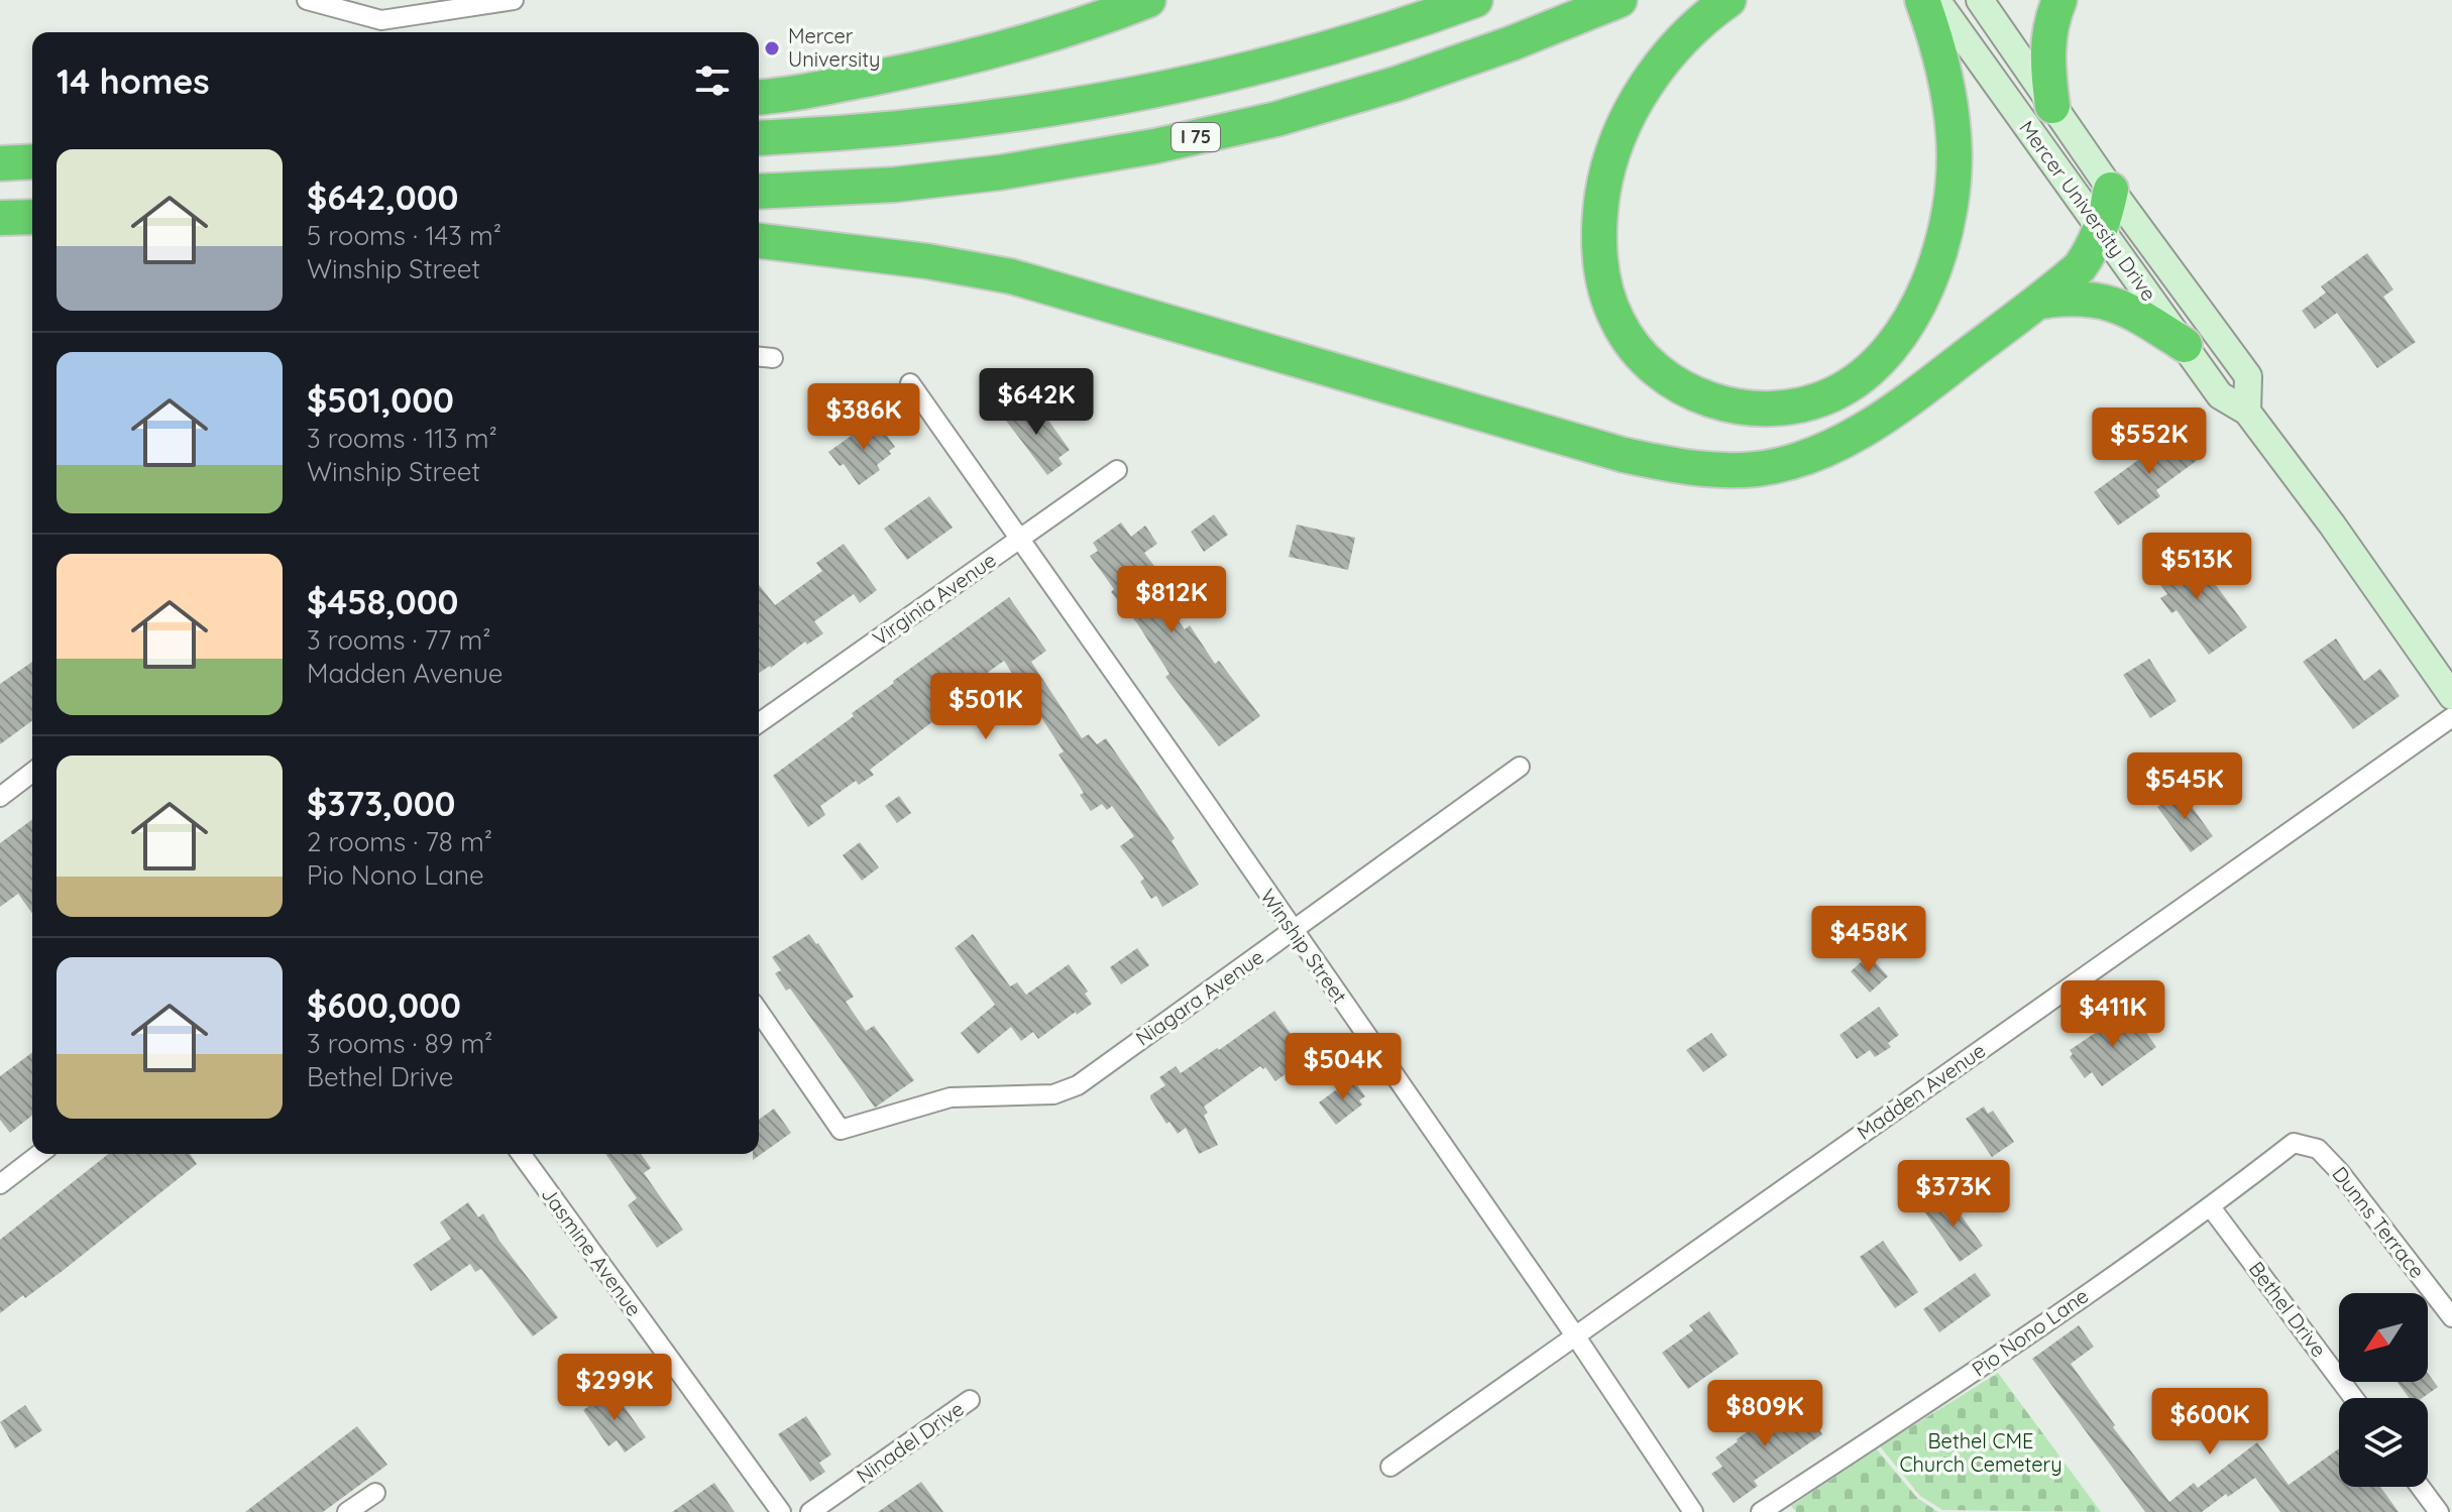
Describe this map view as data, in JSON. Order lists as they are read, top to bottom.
{
  "streets": {
    "highway": ["I 75"],
    "main road": ["Mercer University Drive"],
    "street": [
      "Virginia Avenue",
      "Winship Street",
      "Niagara Avenue",
      "Madden Avenue",
      "Dunns Terrace",
      "Jasmine Avenue",
      "Bethel Drive",
      "Pio Nono Lane",
      "Ninadel Drive"
    ]
  },
  "crossings": [
    ["Virginia Avenue", "Winship Street"],
    ["Winship Street", "Niagara Avenue"],
    ["Winship Street", "Madden Avenue"],
    ["Dunns Terrace", "Pio Nono Lane"],
    ["Bethel Drive", "Pio Nono Lane"]
  ],
  "parks": ["Bethel CME Church Cemetery"],
  "places": ["Mercer University"],
  "north": "bottom left",
  "page": {
    "heading": "14 homes",
    "list": [
      {
        "name": "$642,000",
        "note": "5 rooms · 143 m² · Winship Street"
      },
      {
        "name": "$501,000",
        "note": "3 rooms · 113 m² · Winship Street"
      },
      {
        "name": "$458,000",
        "note": "3 rooms · 77 m² · Madden Avenue"
      },
      {
        "name": "$373,000",
        "note": "2 rooms · 78 m² · Pio Nono Lane"
      },
      {
        "name": "$600,000",
        "note": "3 rooms · 89 m² · Bethel Drive"
      }
    ],
    "price": [
      "$642K",
      "$386K",
      "$552K",
      "$513K",
      "$812K",
      "$501K",
      "$545K",
      "$458K",
      "$411K",
      "$504K",
      "$373K",
      "$299K",
      "$809K",
      "$600K"
    ]
  }
}
